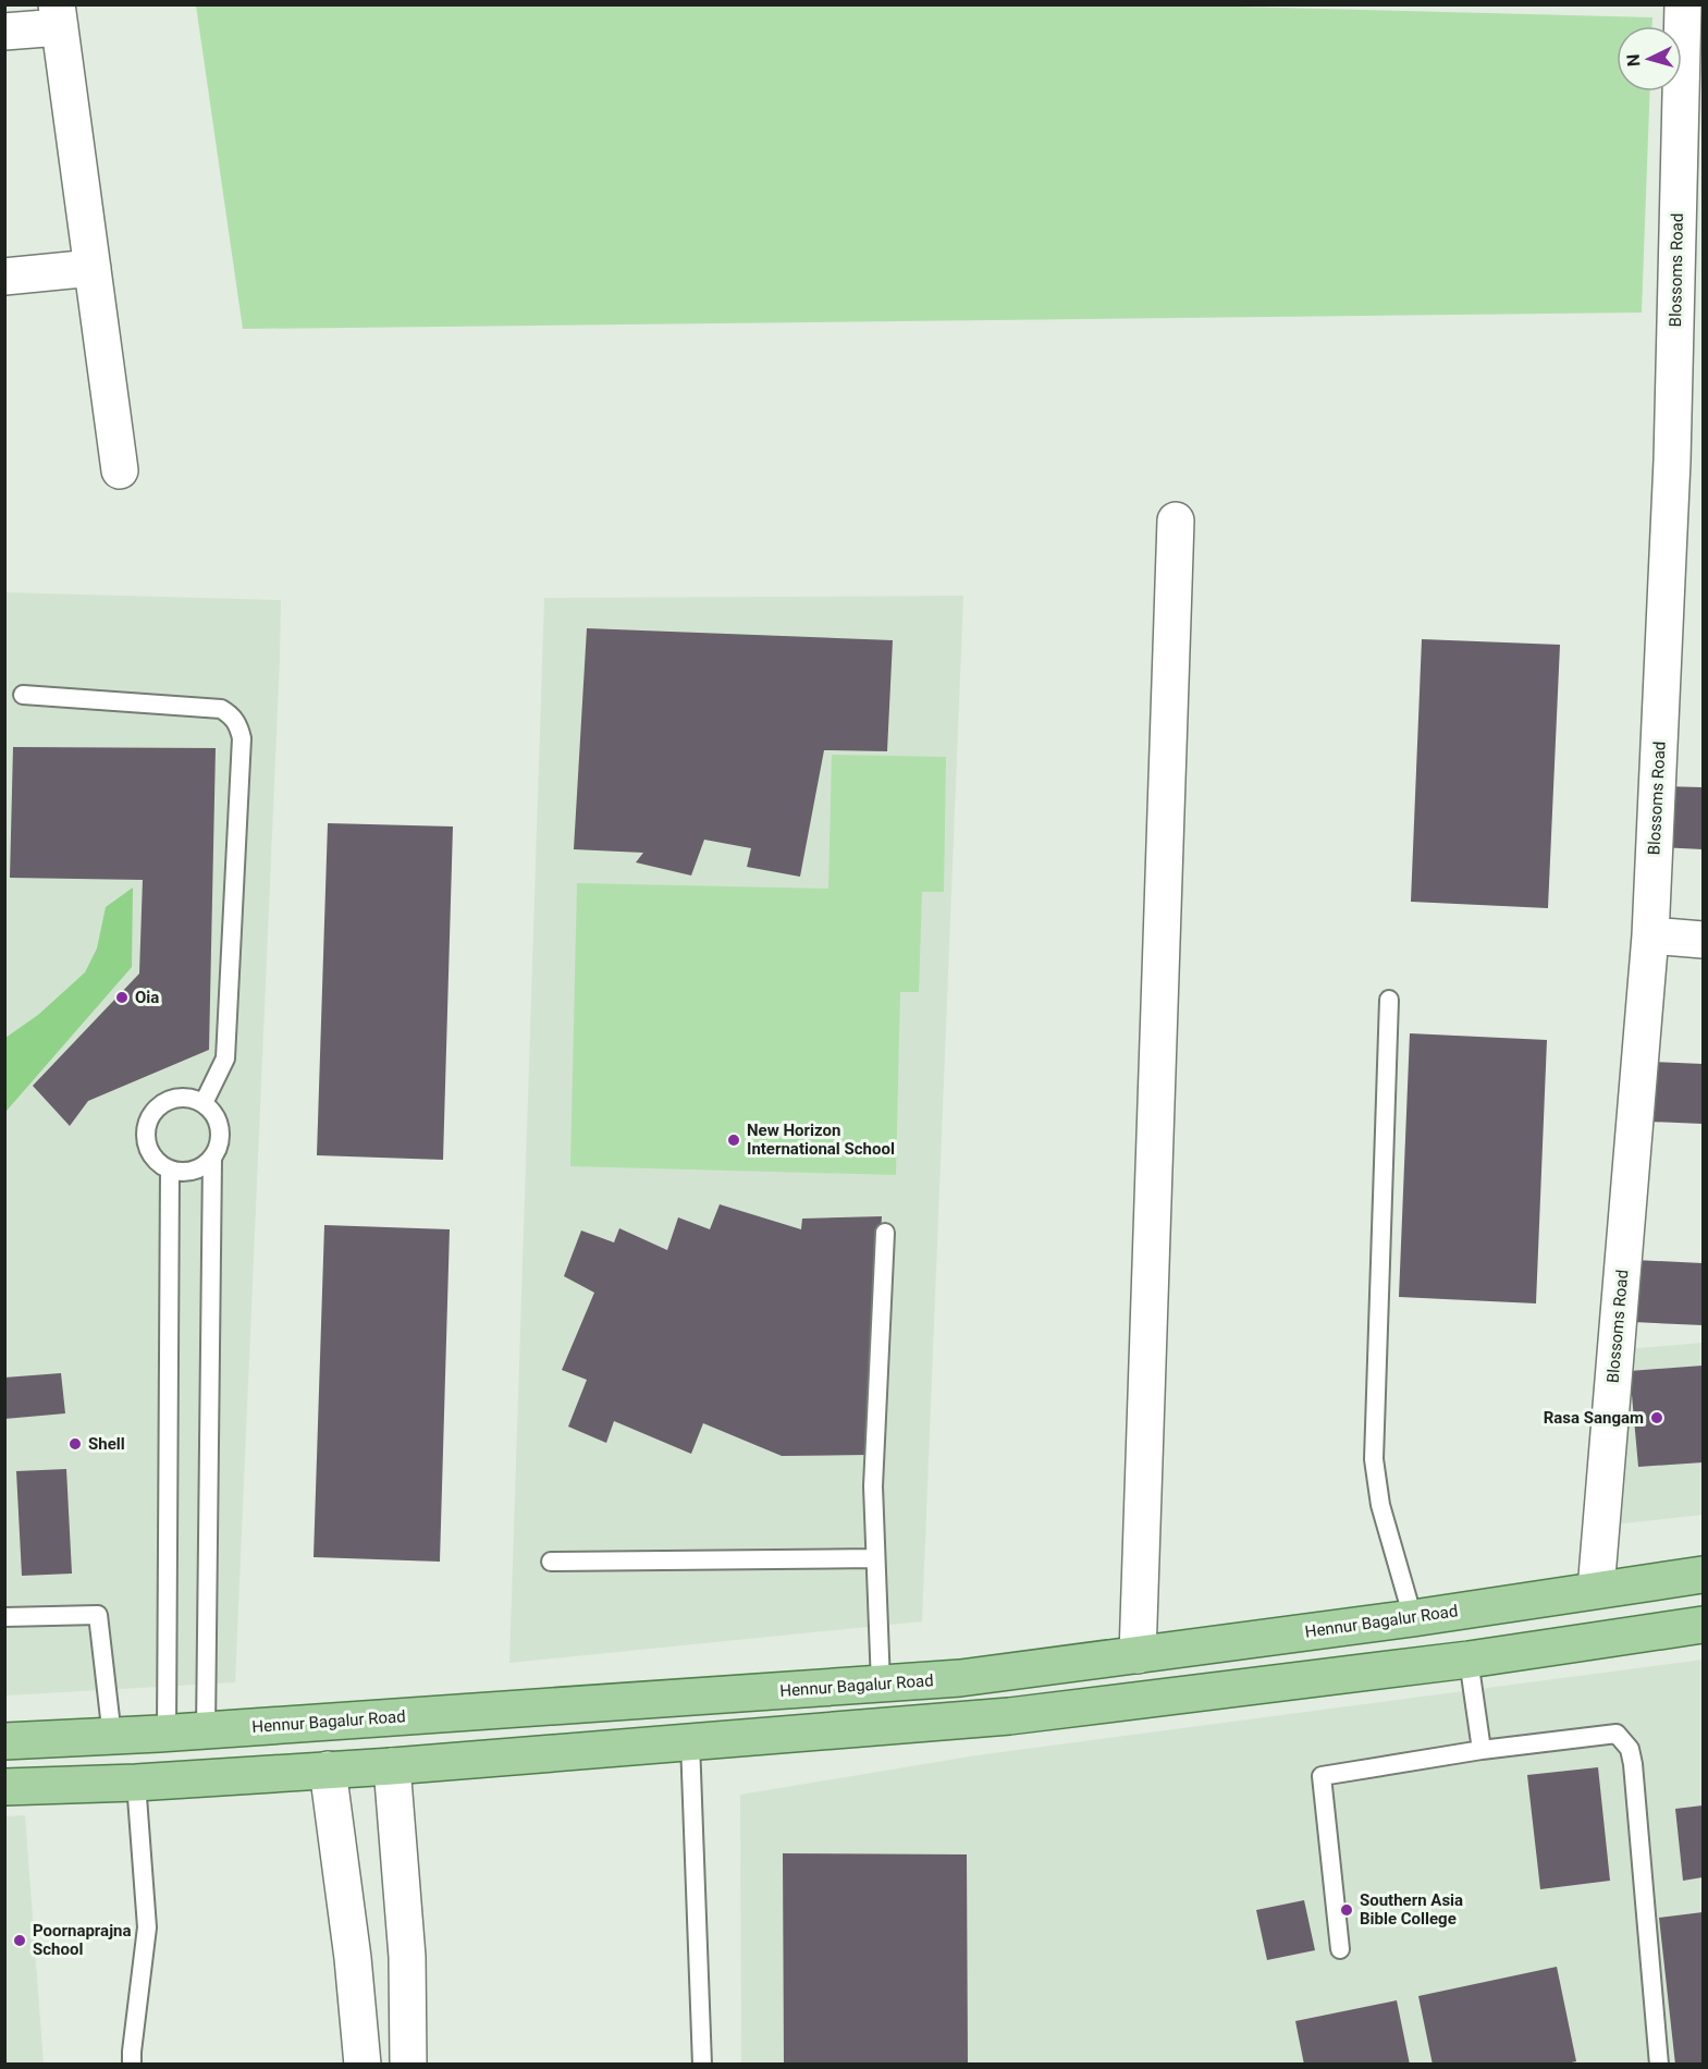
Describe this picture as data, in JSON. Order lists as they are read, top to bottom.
{
  "streets": {
    "main road": ["Hennur Bagalur Road"],
    "street": ["Blossoms Road"]
  },
  "crossings": [
    ["Blossoms Road", "Hennur Bagalur Road"]
  ],
  "places": [
    "Oia",
    "New Horizon International School",
    "Rasa Sangam",
    "Shell",
    "Southern Asia Bible College",
    "Poornaprajna School"
  ],
  "north": "left"
}
